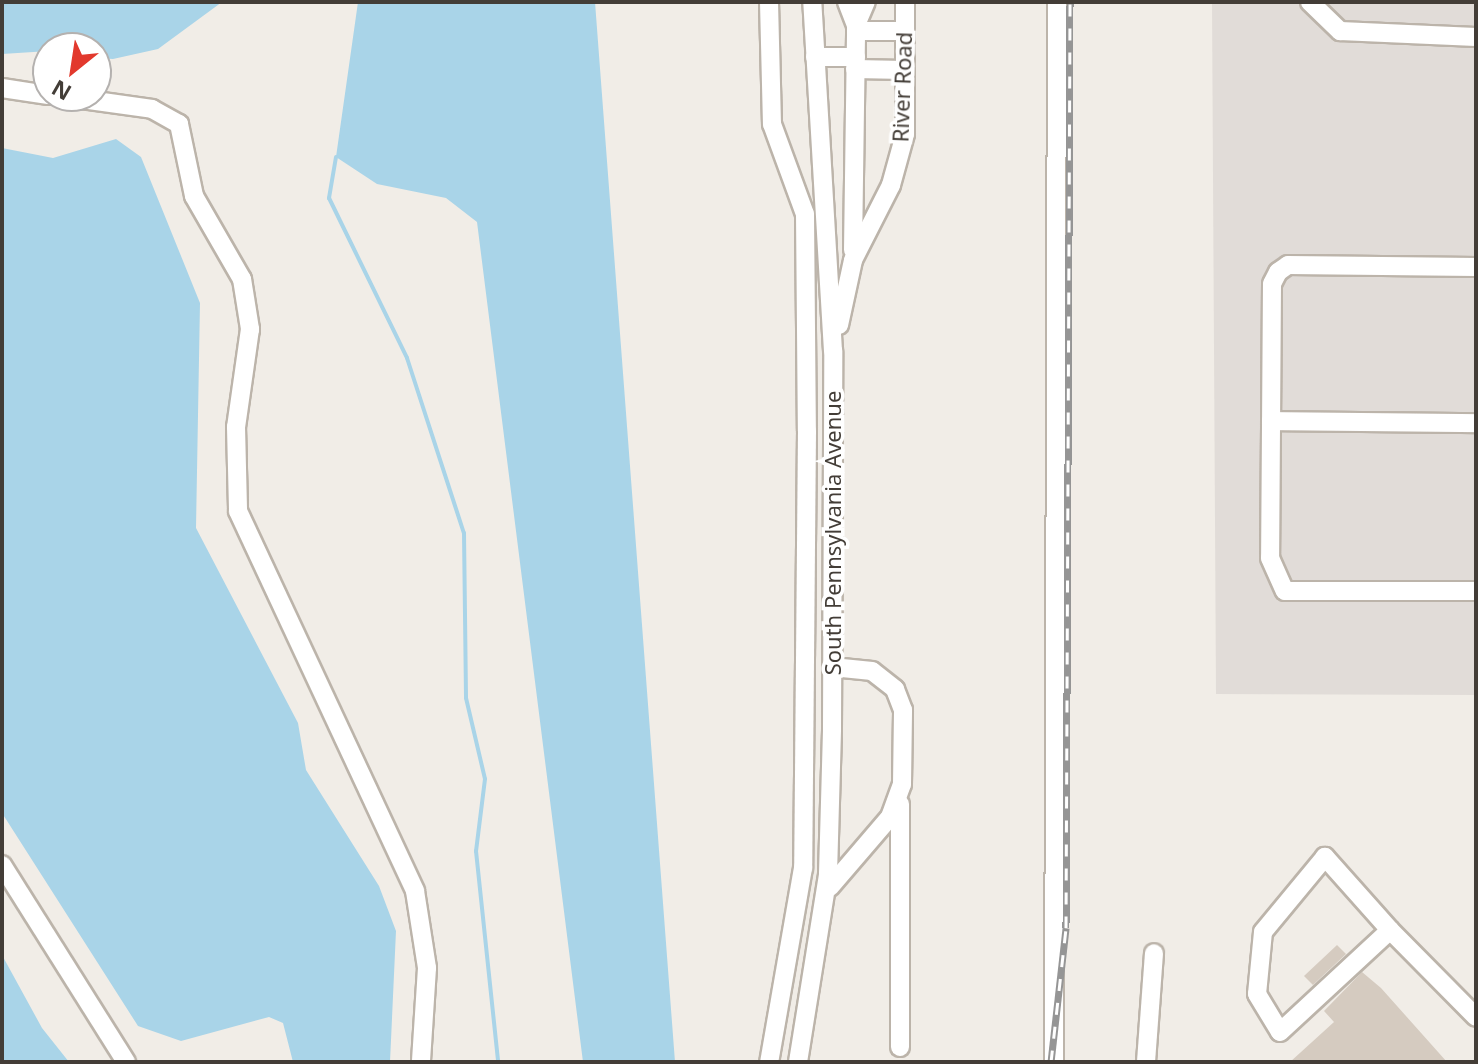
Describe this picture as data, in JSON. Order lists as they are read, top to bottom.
{
  "streets": {
    "street": ["River Road", "South Pennsylvania Avenue"]
  },
  "crossings": [
    ["River Road", "South Pennsylvania Avenue"]
  ],
  "north": "bottom left"
}
